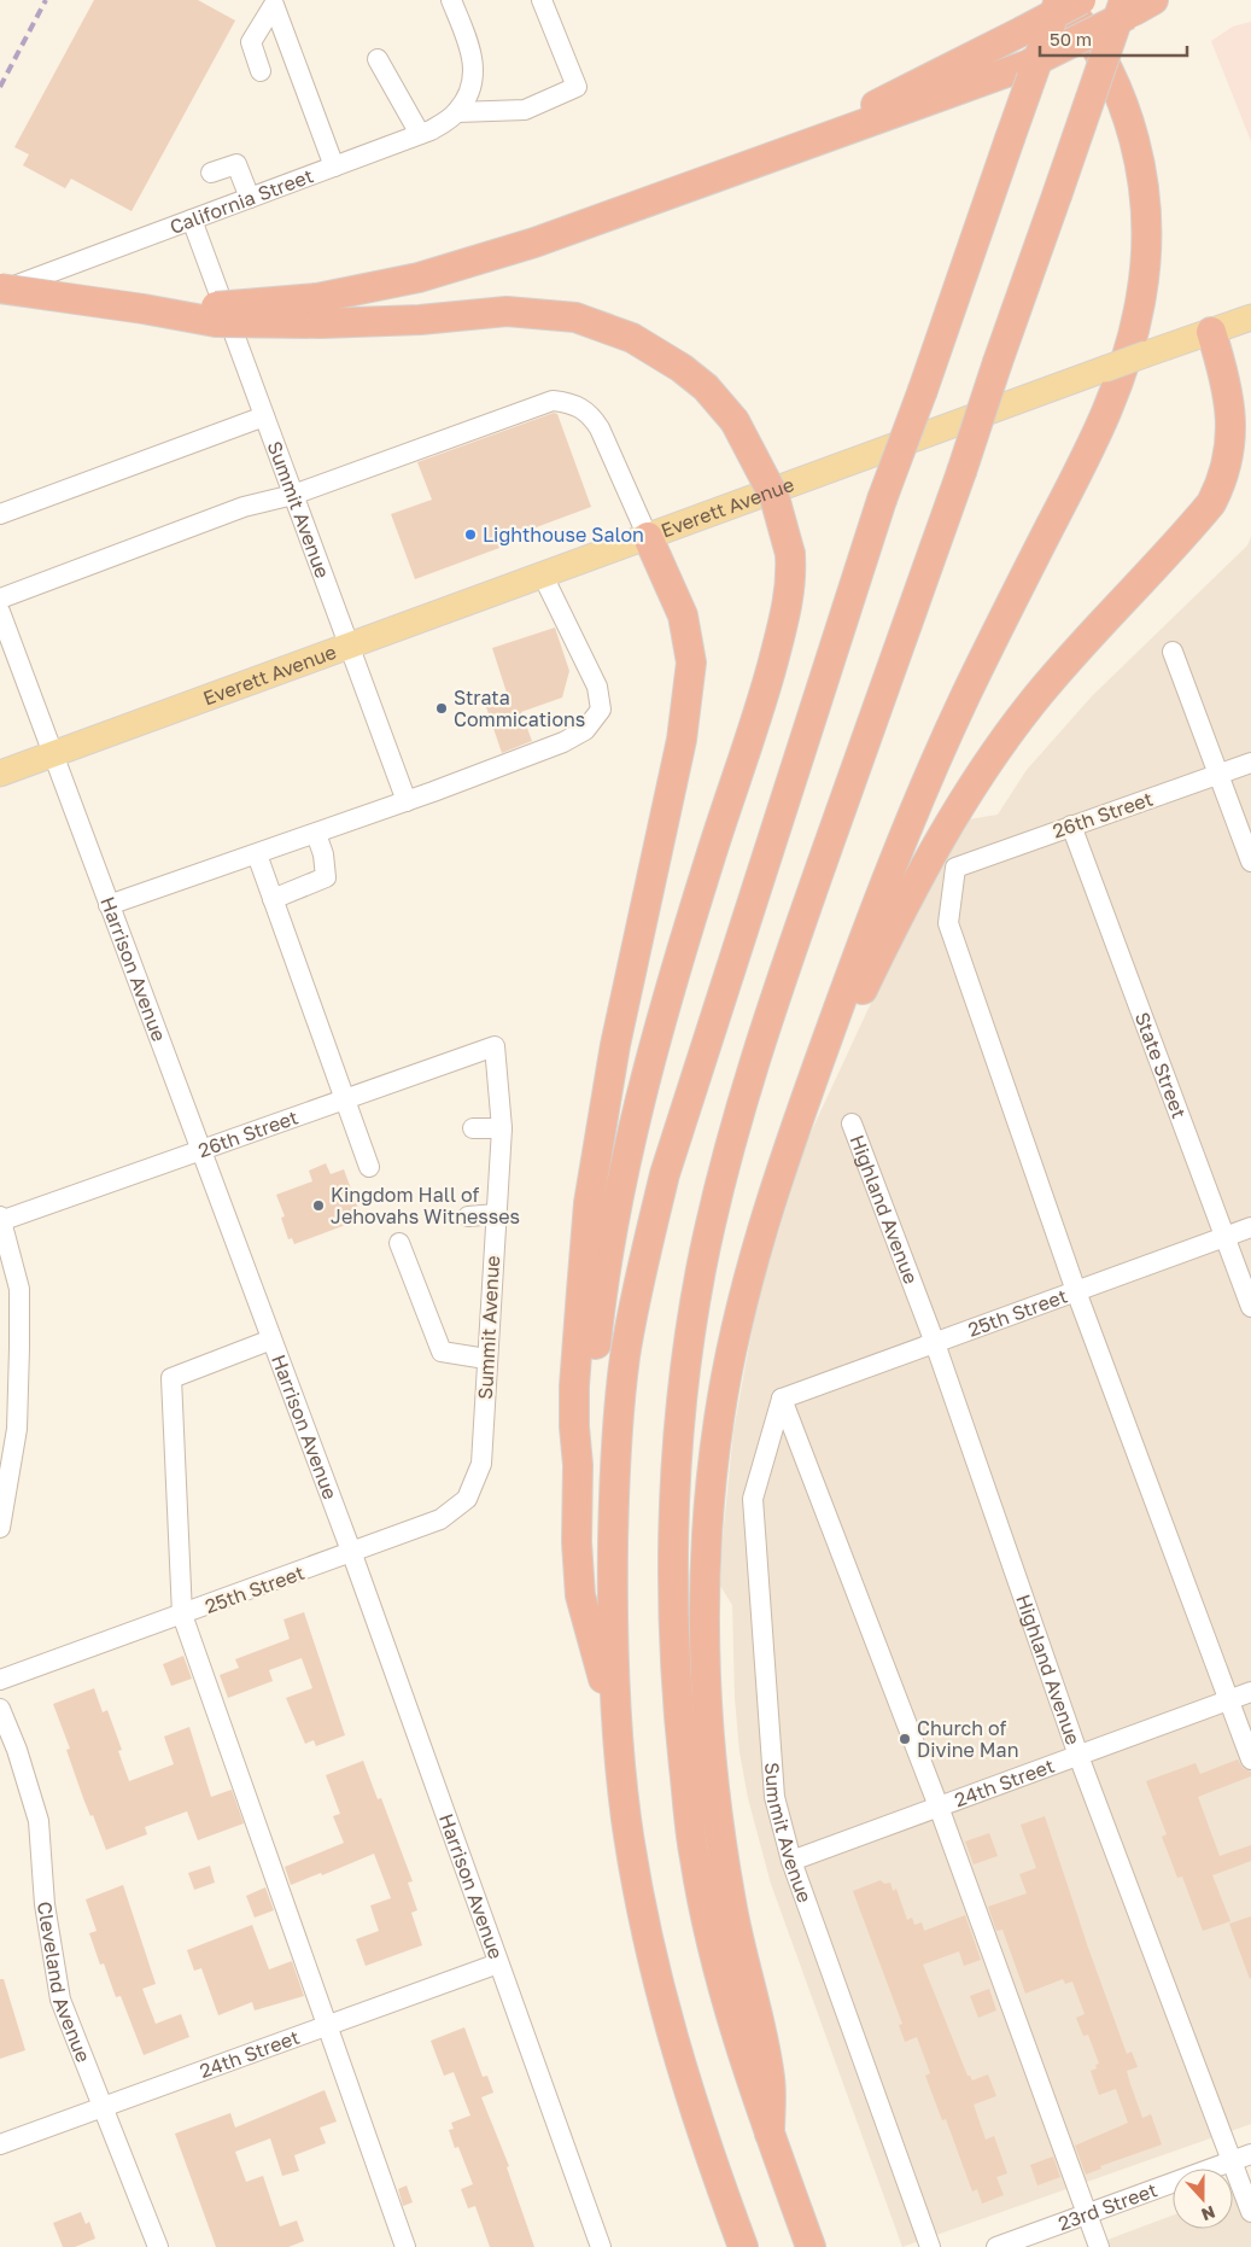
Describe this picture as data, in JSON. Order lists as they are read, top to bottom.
{
  "streets": {
    "main road": ["Everett Avenue"],
    "street": [
      "California Street",
      "Summit Avenue",
      "26th Street",
      "Harrison Avenue",
      "State Street",
      "Highland Avenue",
      "25th Street",
      "24th Street",
      "Cleveland Avenue",
      "23rd Street"
    ]
  },
  "crossings": [
    ["California Street", "Summit Avenue"],
    ["Everett Avenue", "Summit Avenue"],
    ["Everett Avenue", "Harrison Avenue"],
    ["Summit Avenue", "26th Street"],
    ["Summit Avenue", "25th Street"],
    ["Summit Avenue", "24th Street"],
    ["26th Street", "Harrison Avenue"],
    ["26th Street", "State Street"],
    ["26th Street", "25th Street"],
    ["Harrison Avenue", "25th Street"],
    ["Harrison Avenue", "24th Street"],
    ["State Street", "25th Street"],
    ["Highland Avenue", "25th Street"],
    ["Highland Avenue", "24th Street"],
    ["Highland Avenue", "23rd Street"],
    ["24th Street", "Cleveland Avenue"]
  ],
  "places": [
    "Lighthouse Salon",
    "Strata Commications",
    "Kingdom Hall of Jehovahs Witnesses",
    "Church of Divine Man"
  ],
  "scale_bar": "50 m",
  "north": "bottom"
}
